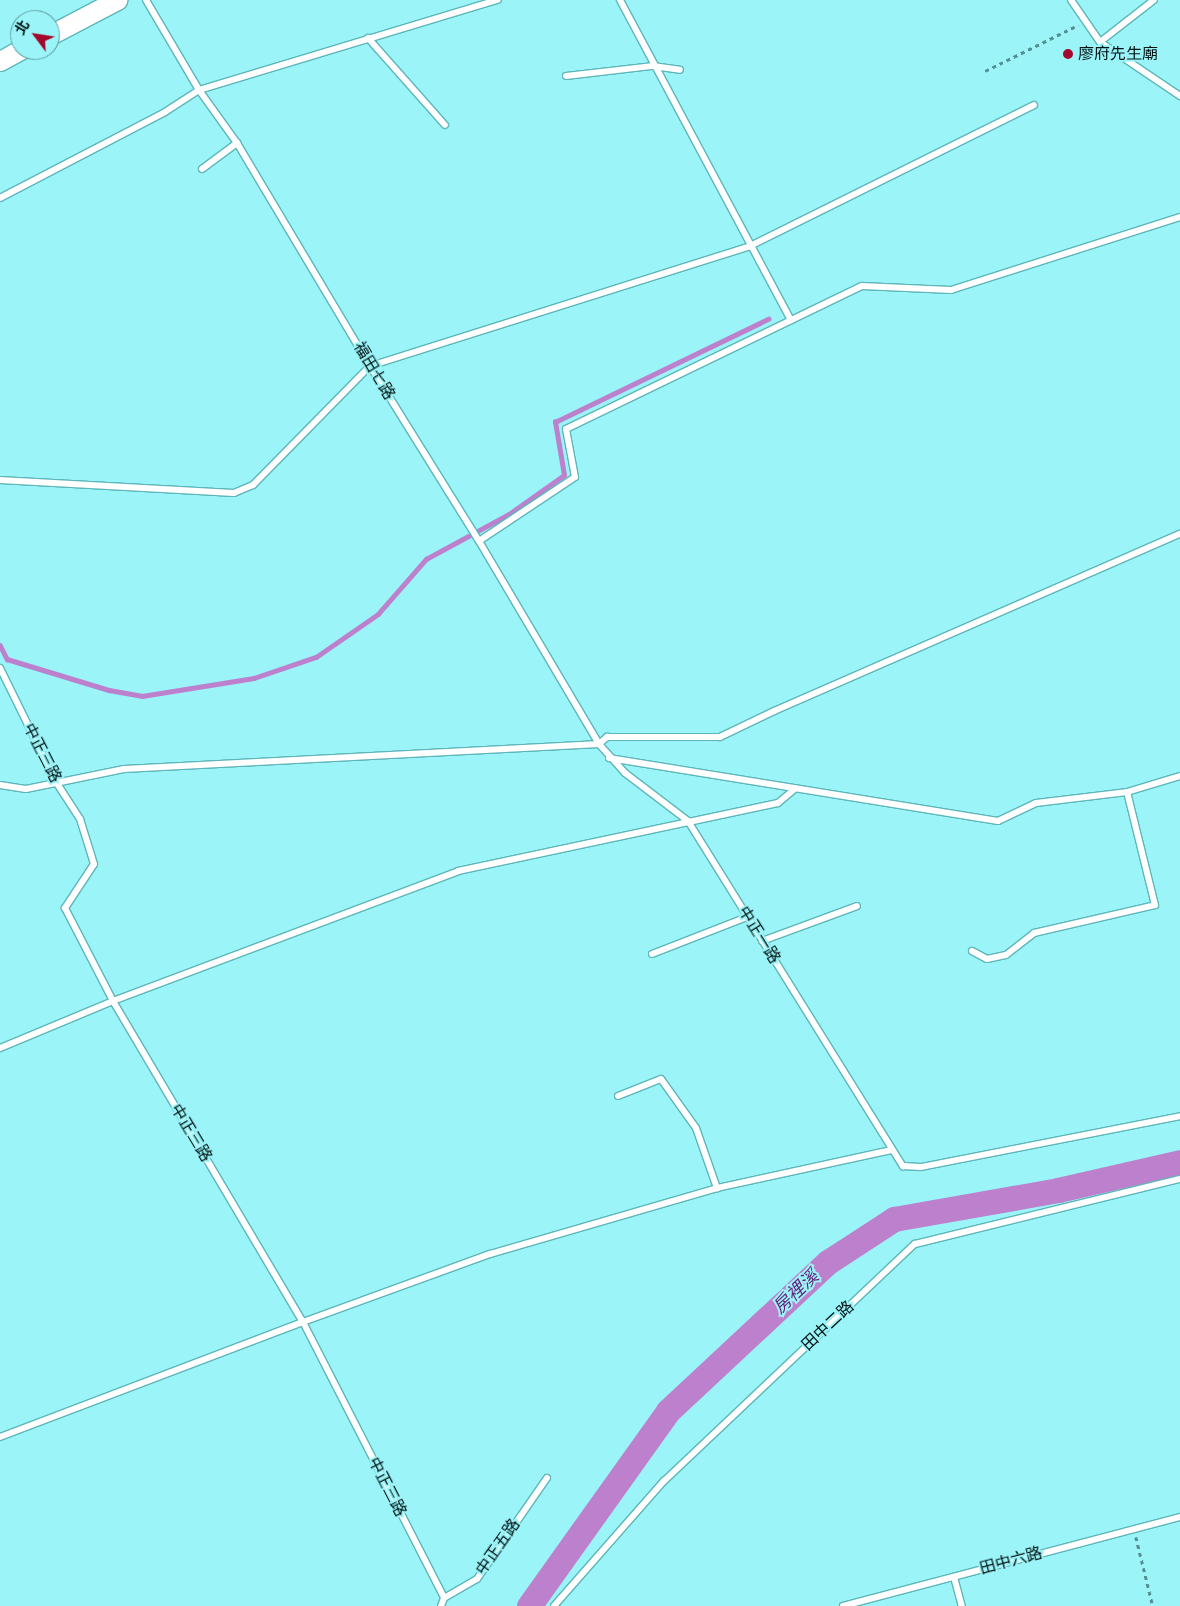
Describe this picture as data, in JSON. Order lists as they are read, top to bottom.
{
  "streets": {
    "lane": [
      "福田七路",
      "中正三路",
      "中正一路",
      "田中二路",
      "中正五路",
      "田中六路"
    ]
  },
  "crossings": [
    ["福田七路", "中正一路"],
    ["中正三路", "中正五路"]
  ],
  "water": ["房裡溪"],
  "places": ["廖府先生廟"],
  "north": "top left"
}
